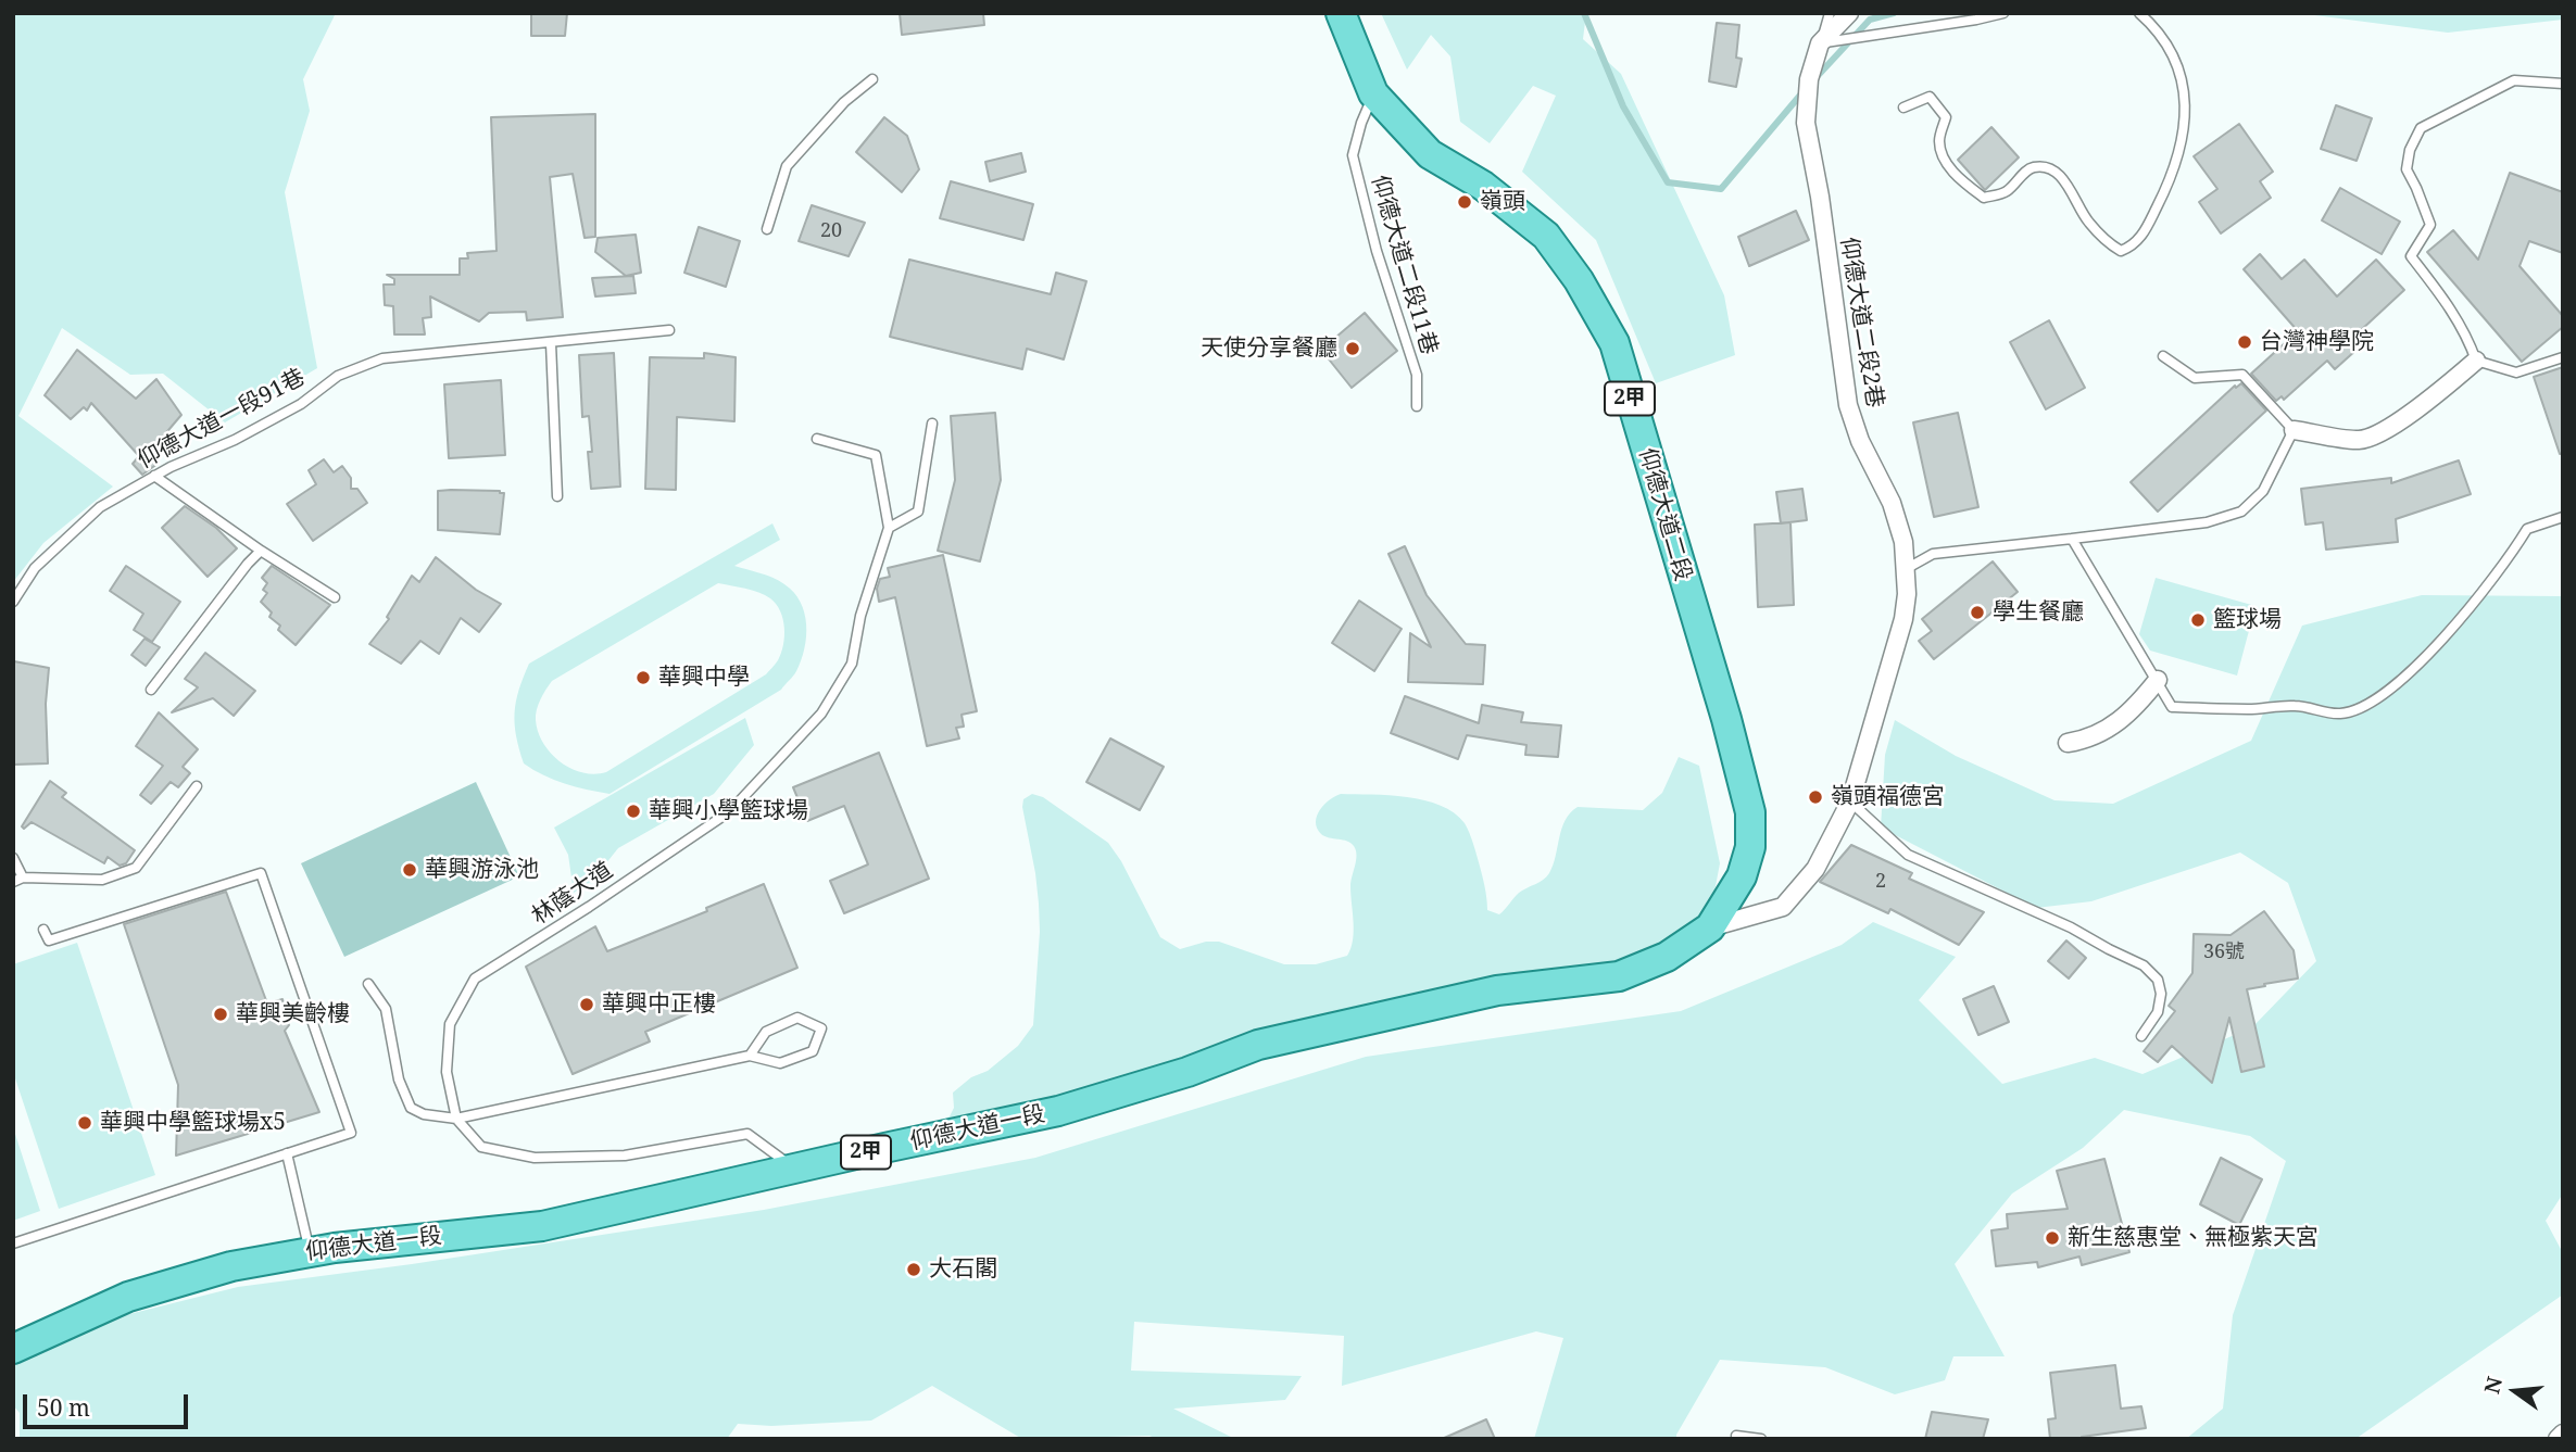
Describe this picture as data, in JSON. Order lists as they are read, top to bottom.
{
  "streets": {
    "main road": ["2甲", "仰德大道二段", "仰德大道一段"],
    "street": ["仰德大道二段2巷"],
    "lane": ["仰德大道二段11巷", "仰德大道一段91巷", "林蔭大道"]
  },
  "crossings": [
    ["仰德大道二段11巷", "仰德大道二段"],
    ["仰德大道二段2巷", "仰德大道二段"],
    ["仰德大道二段2巷", "仰德大道一段"],
    ["仰德大道二段", "仰德大道一段"],
    ["林蔭大道", "仰德大道一段"]
  ],
  "places": [
    "嶺頭",
    "台灣神學院",
    "天使分享餐廳",
    "學生餐廳",
    "籃球場",
    "華興中學",
    "嶺頭福德宮",
    "華興小學籃球場",
    "華興游泳池",
    "華興中正樓",
    "華興美齡樓",
    "華興中學籃球場x5",
    "新生慈惠堂、無極紫天宮",
    "大石閣"
  ],
  "house_numbers": ["20", "2", "36號"],
  "scale_bar": "50 m",
  "north": "left"
}
